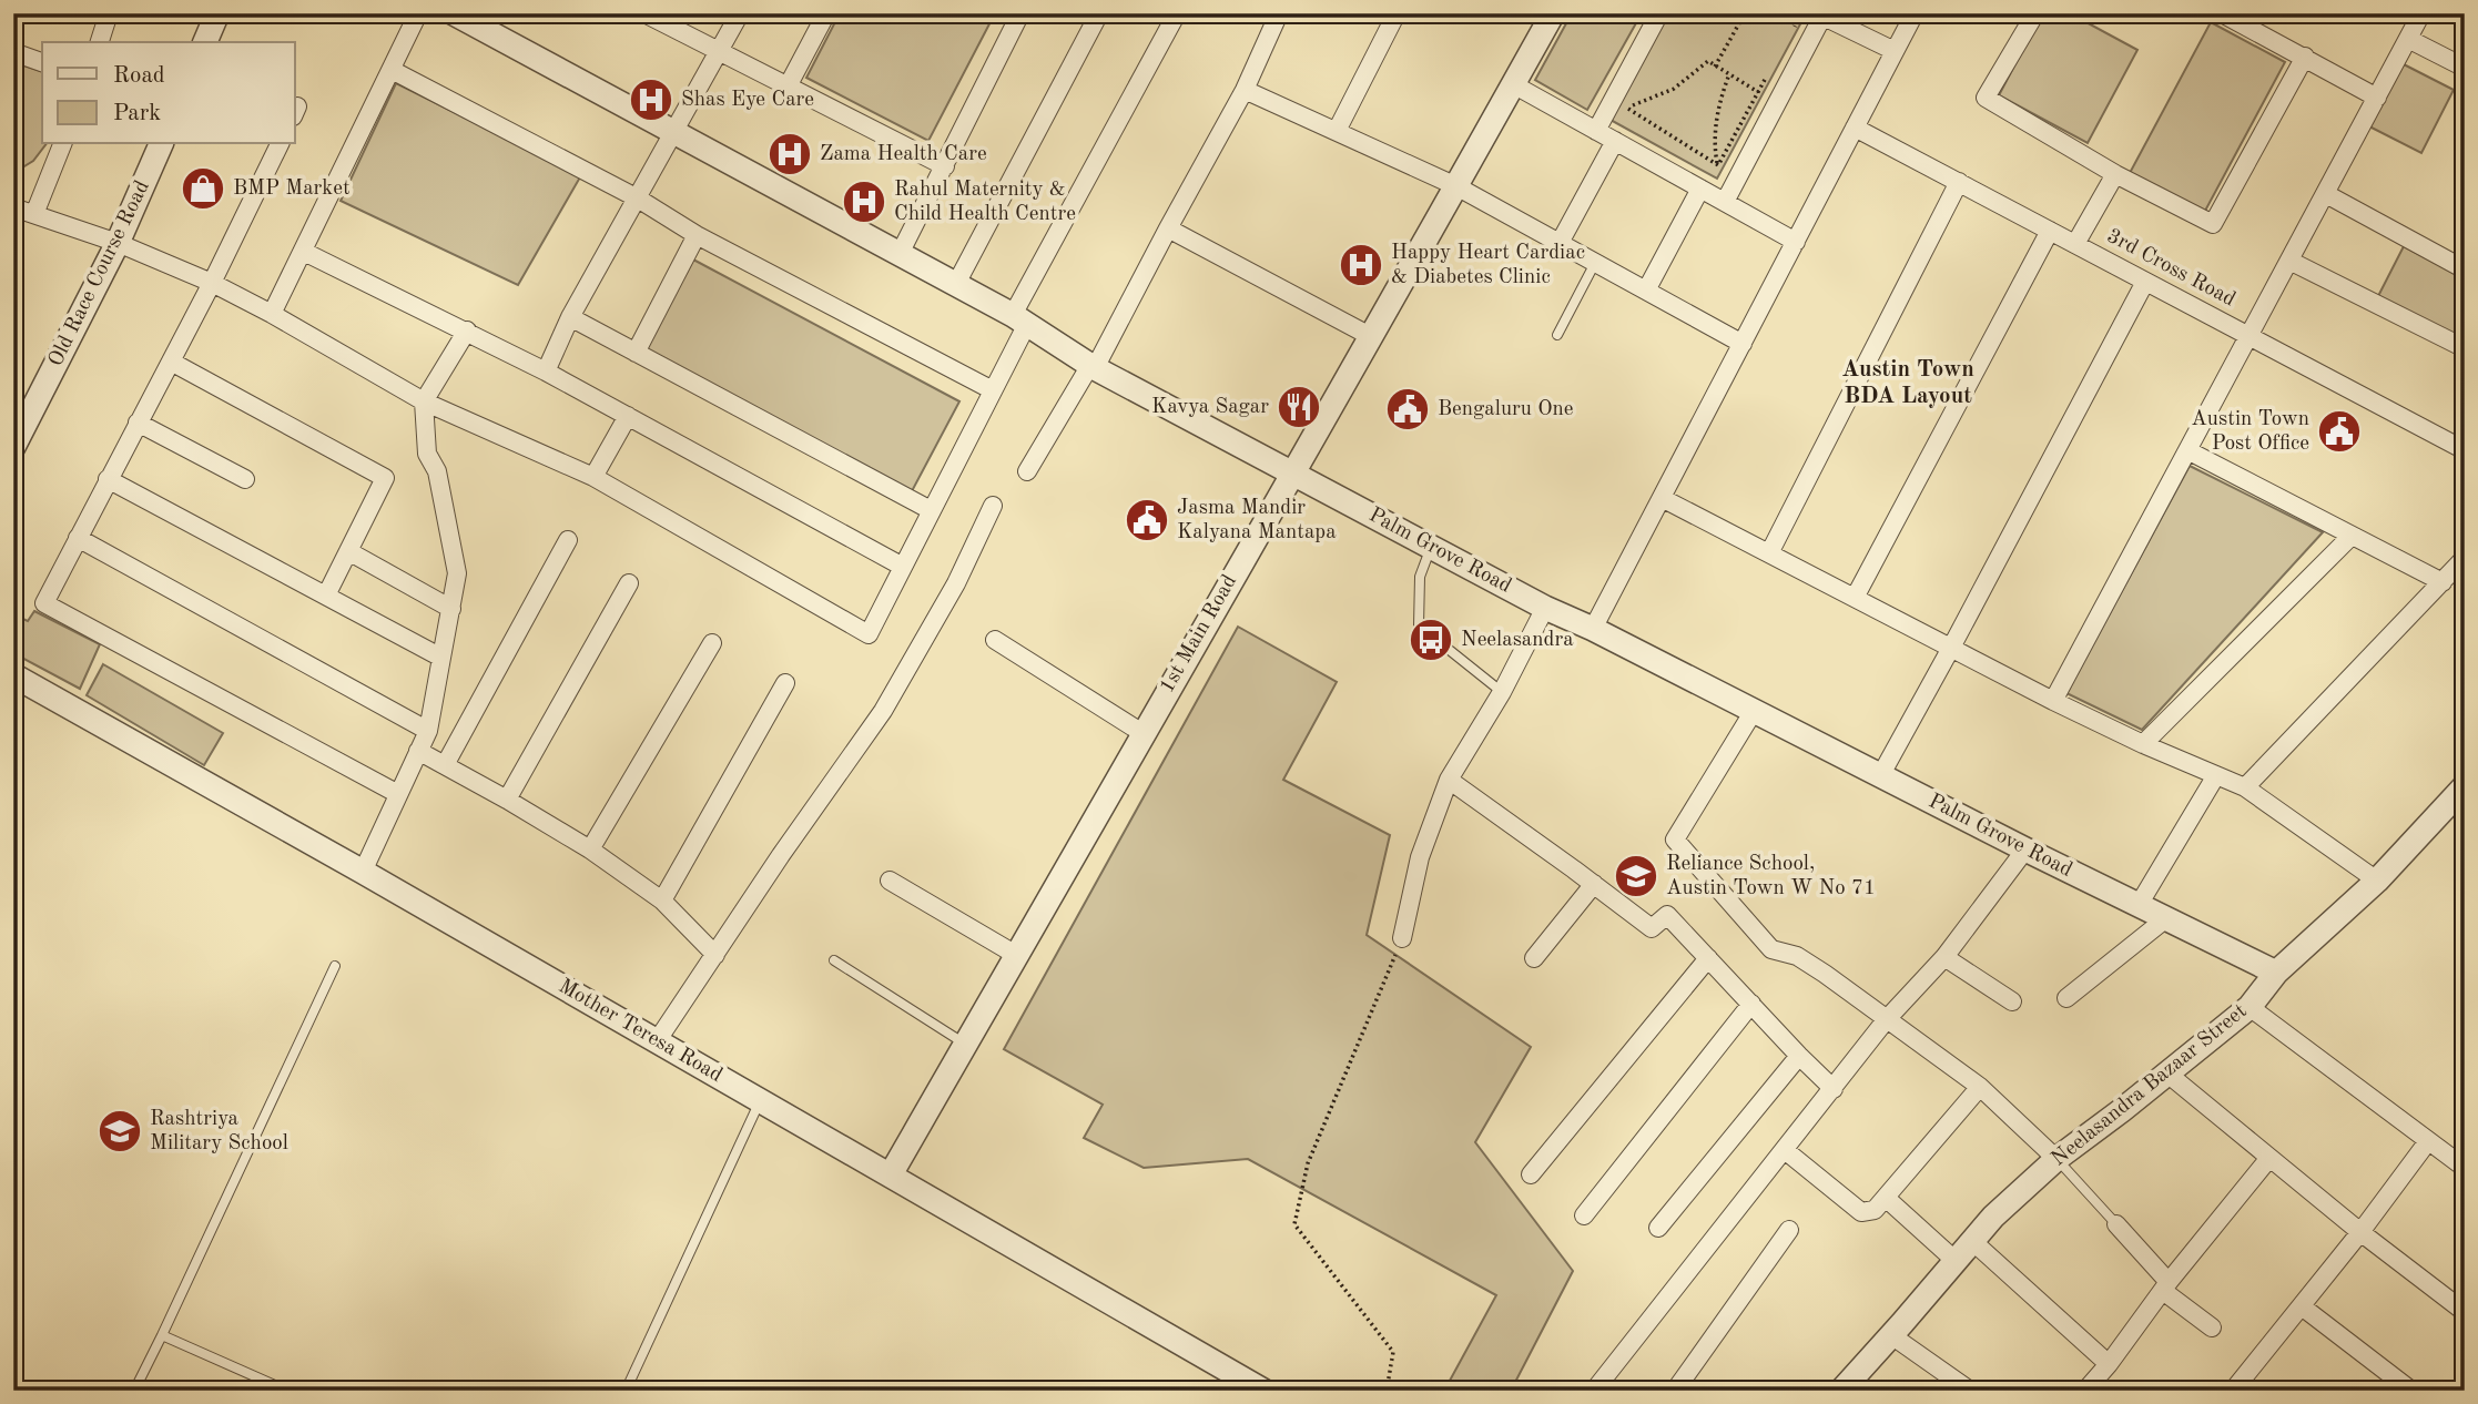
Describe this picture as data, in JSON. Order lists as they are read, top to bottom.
{
  "streets": {
    "street": [
      "3rd Cross Road",
      "Old Race Course Road",
      "Palm Grove Road",
      "1st Main Road",
      "Mother Teresa Road",
      "Neelasandra Bazaar Street"
    ]
  },
  "crossings": [
    ["Palm Grove Road", "1st Main Road"],
    ["Palm Grove Road", "Neelasandra Bazaar Street"],
    ["1st Main Road", "Mother Teresa Road"]
  ],
  "districts": ["Austin Town BDA Layout"],
  "places": {
    "hospital": [
      "Shas Eye Care",
      "Zama Health Care",
      "Rahul Maternity & Child Health Centre",
      "Happy Heart Cardiac & Diabetes Clinic"
    ],
    "shop": ["BMP Market"],
    "restaurant": ["Kavya Sagar"],
    "public building": ["Bengaluru One", "Austin Town Post Office", "Jasma Mandir Kalyana Mantapa"],
    "bus stop": ["Neelasandra"],
    "school or university": ["Reliance School, Austin Town W No 71", "Rashtriya Military School"]
  },
  "legend": ["Road", "Park"]
}
